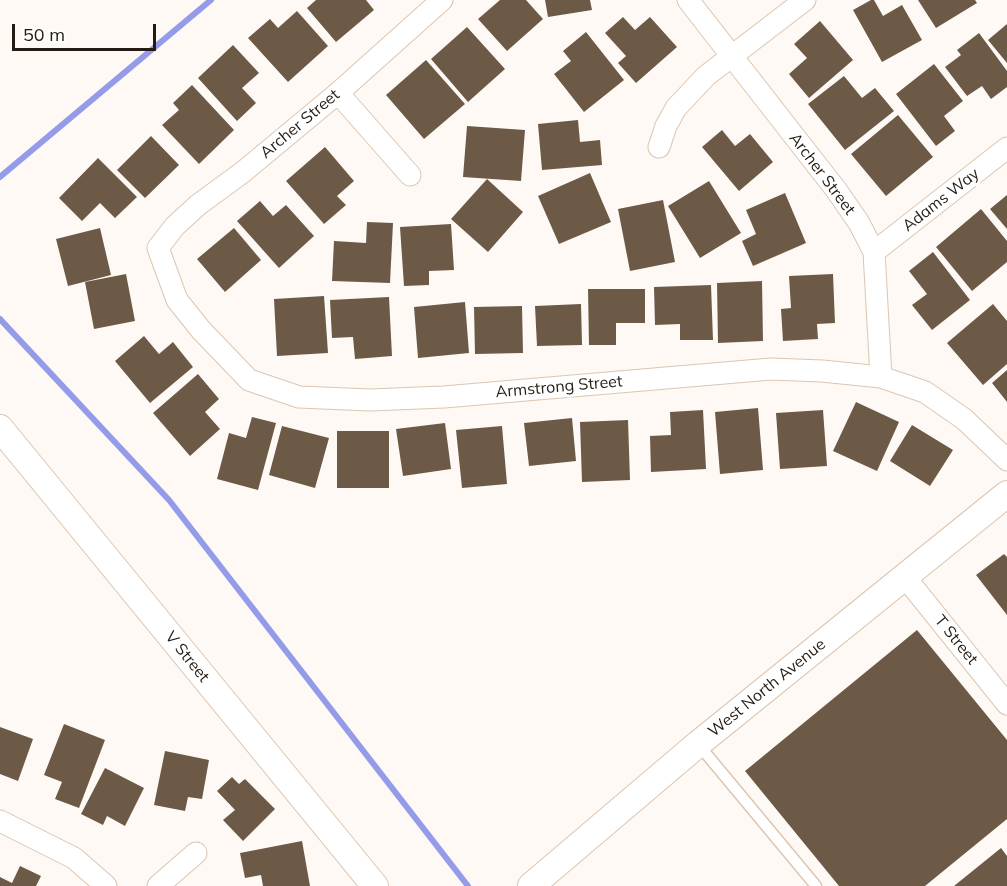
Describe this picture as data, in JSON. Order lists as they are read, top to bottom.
{
  "streets": {
    "street": [
      "Archer Street",
      "Adams Way",
      "Armstrong Street",
      "T Street",
      "V Street",
      "West North Avenue"
    ]
  },
  "crossings": [
    ["Archer Street", "Adams Way"],
    ["Archer Street", "Armstrong Street"],
    ["T Street", "West North Avenue"]
  ],
  "scale_bar": "50 m"
}
